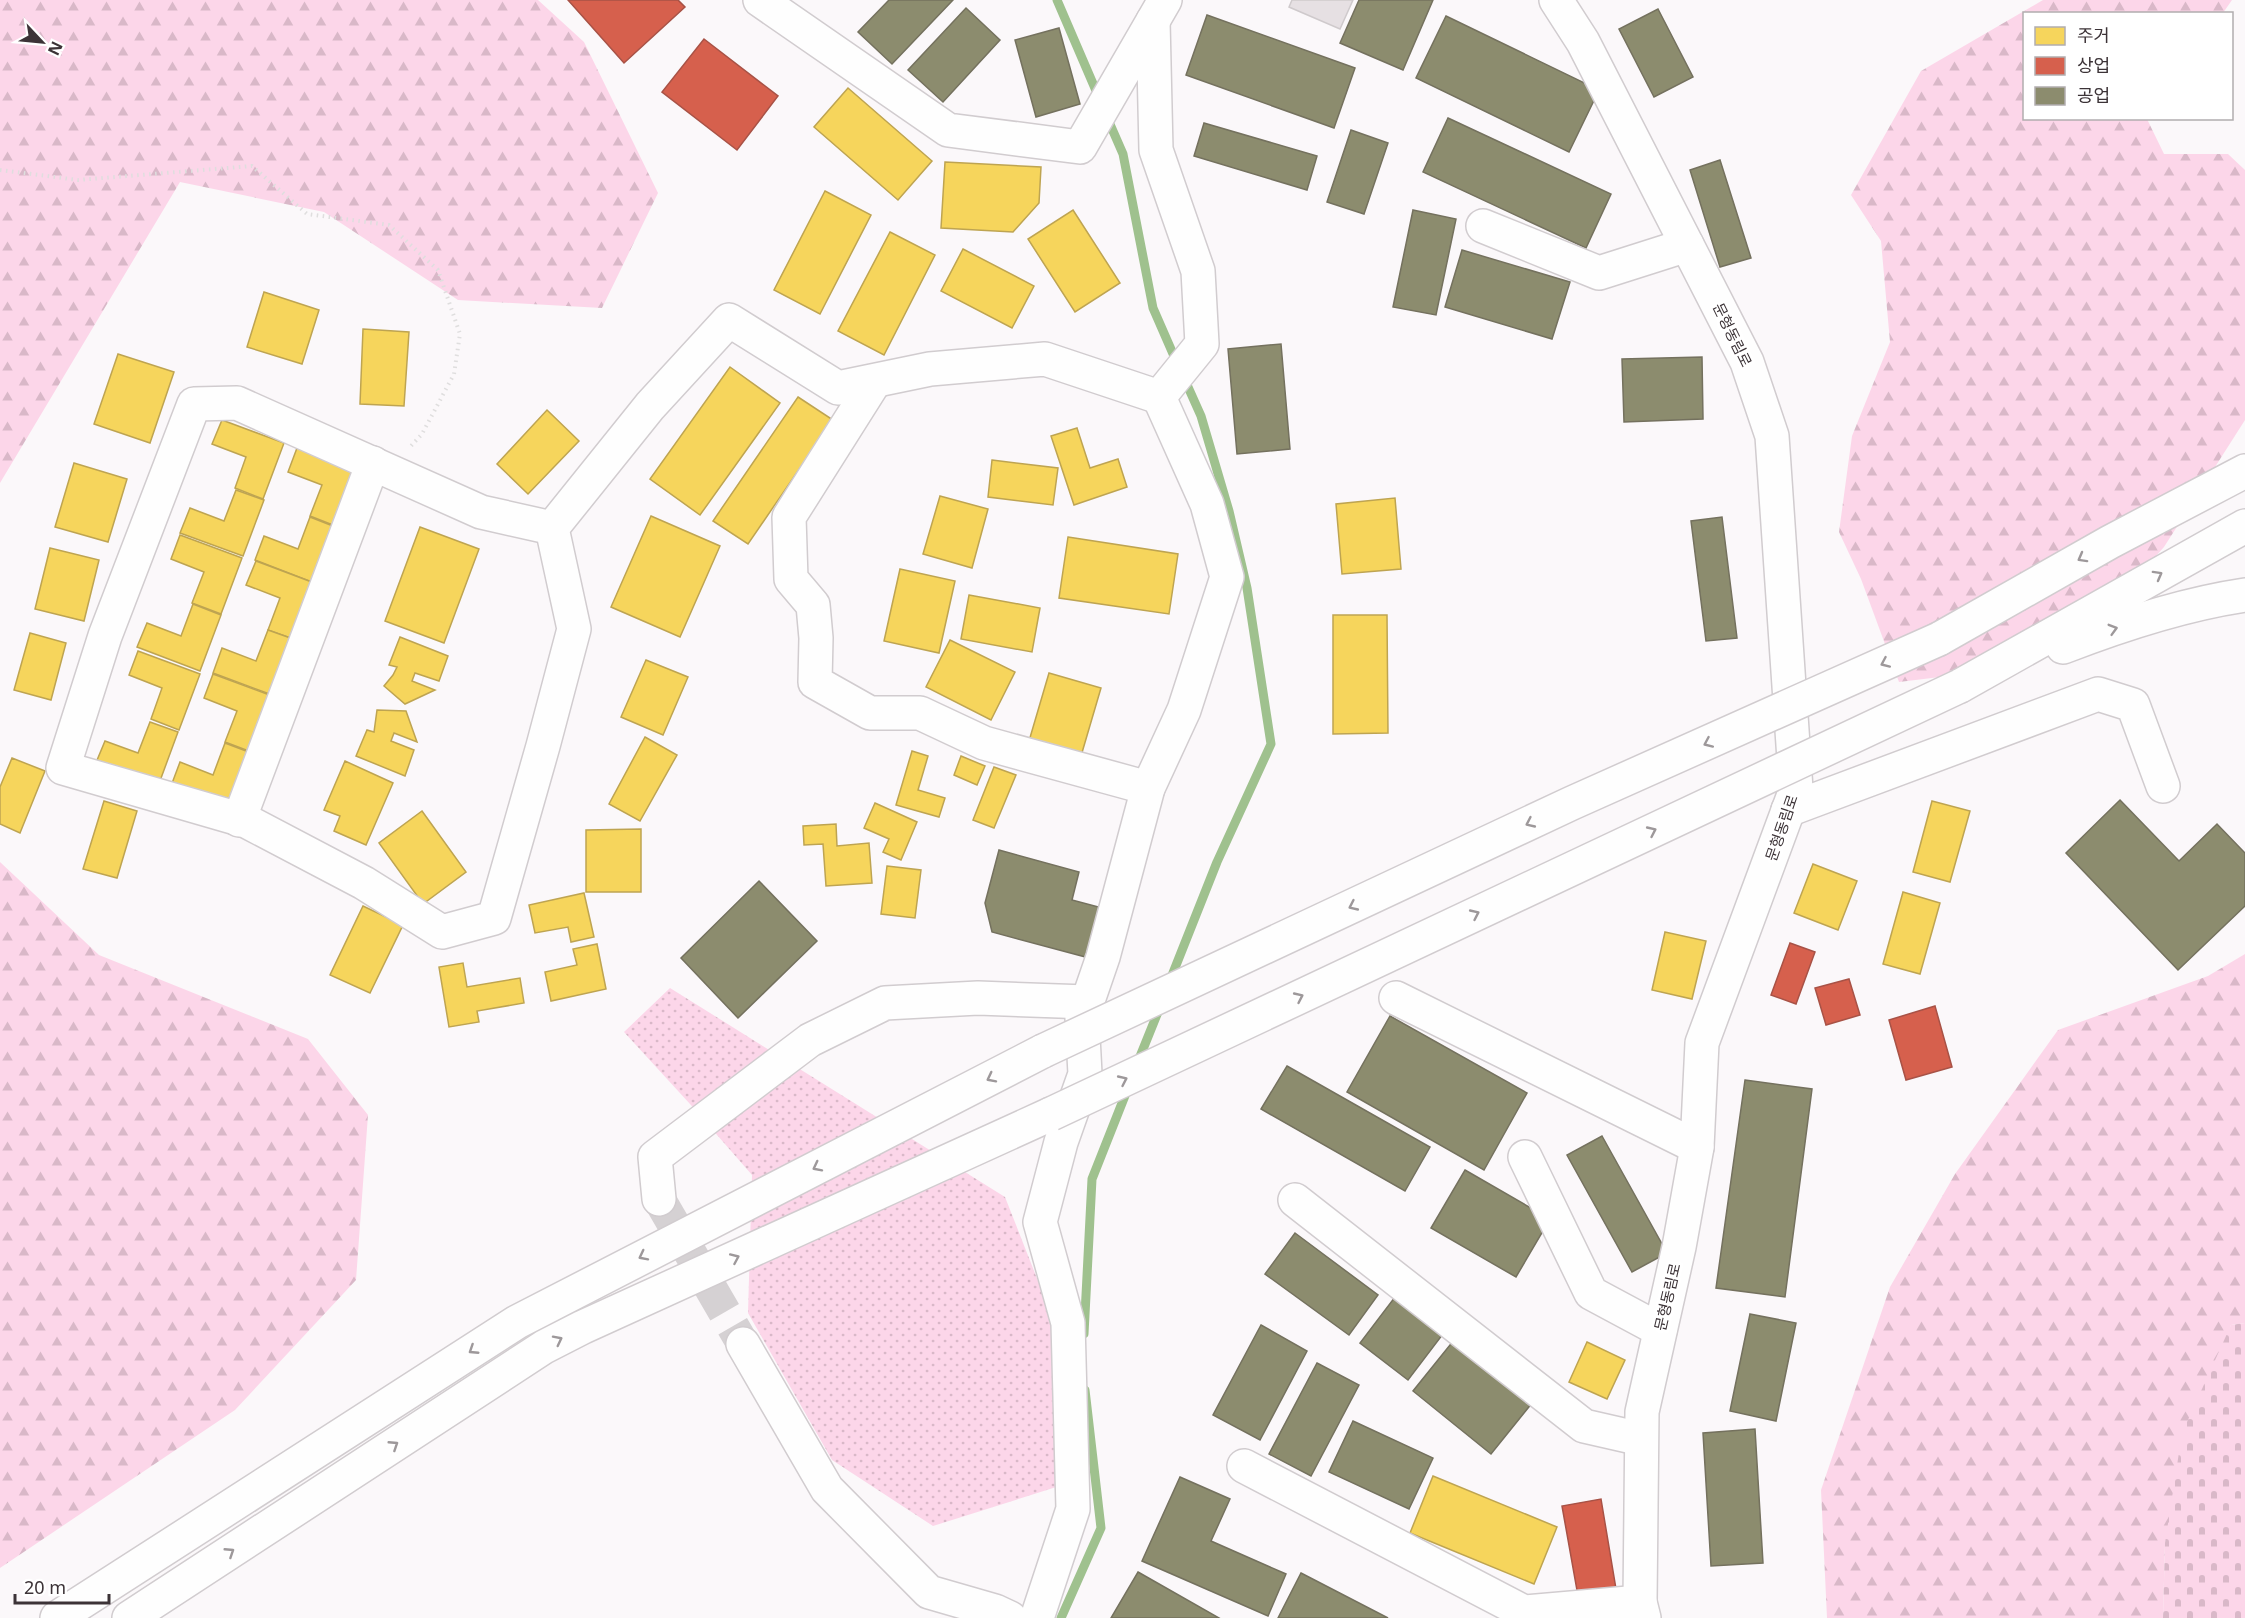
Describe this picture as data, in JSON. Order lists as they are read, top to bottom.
{
  "streets": {
    "main road": ["문형동림로"]
  },
  "legend": ["주거", "상업", "공업"],
  "scale_bar": "20 m",
  "north": "bottom right"
}
